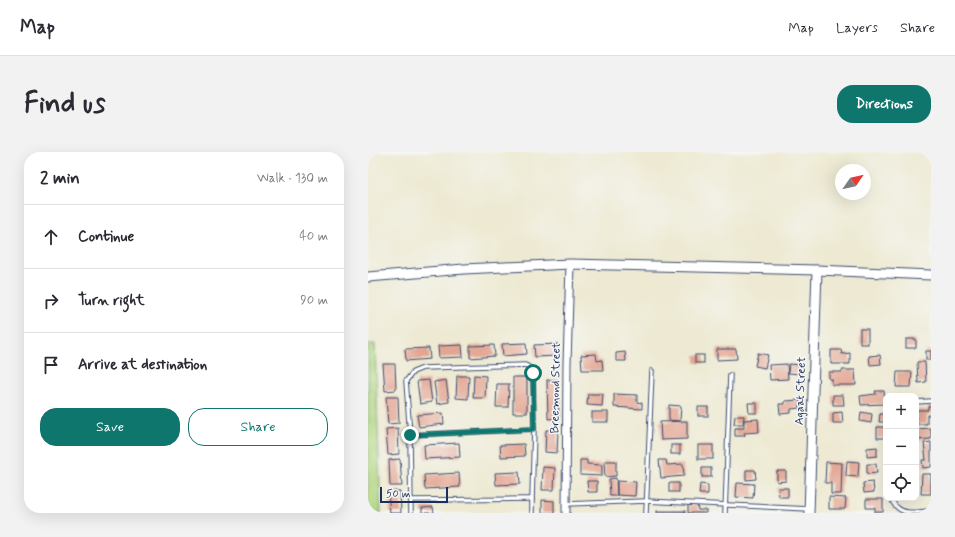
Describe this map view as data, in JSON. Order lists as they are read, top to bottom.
{
  "streets": {
    "street": ["Breemond Street", "Agaat Street"]
  },
  "scale_bar": "50 m",
  "north": "top right",
  "page": {
    "header": "Map",
    "nav": ["Map", "Layers", "Share"],
    "buttons": [
      "Directions",
      ["Save", "Share"]
    ],
    "title": "Find us",
    "heading": ["2 min", "Walk · 130 m"],
    "list": [
      ["Continue", "40 m"],
      ["Turn right", "90 m"],
      "Arrive at destination"
    ],
    "map_buttons": ["+", "−"],
    "scale": "50 m"
  }
}
